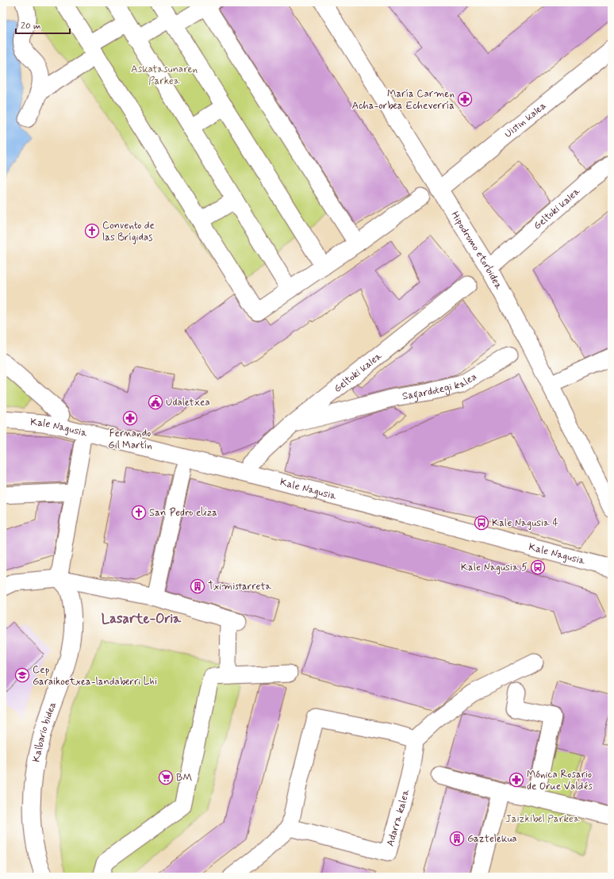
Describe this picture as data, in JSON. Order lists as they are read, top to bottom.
{
  "streets": {
    "street": [
      "Uistin kalea",
      "Geltoki kalea",
      "Hipodromo etorbidea",
      "Sagardotegi kalea",
      "Kale Nagusia",
      "Kalbario bidea",
      "Adarra kalea"
    ]
  },
  "crossings": [
    ["Uistin kalea", "Hipodromo etorbidea"],
    ["Geltoki kalea", "Hipodromo etorbidea"],
    ["Geltoki kalea", "Sagardotegi kalea"]
  ],
  "districts": ["Lasarte-Oria"],
  "parks": ["Askatasunaren Parkea", "Jaizkibel Parkea"],
  "places": {
    "pharmacy": ["María Carmen Acha-orbea Echeverría", "Fernando Gil Martín", "Mónica Rosario de Orue Valdés"],
    "church": ["Convento de las Brígidas", "San Pedro eliza"],
    "public building": ["Udaletxea"],
    "bus stop": ["Kale Nagusia 4", "Kale Nagusia 5"],
    "building": ["Tximistarreta", "Gaztelekua"],
    "school or university": ["Cep Garaikoetxea-landaberri Lhi"],
    "supermarket": ["BM"]
  },
  "scale_bar": "20 m"
}
